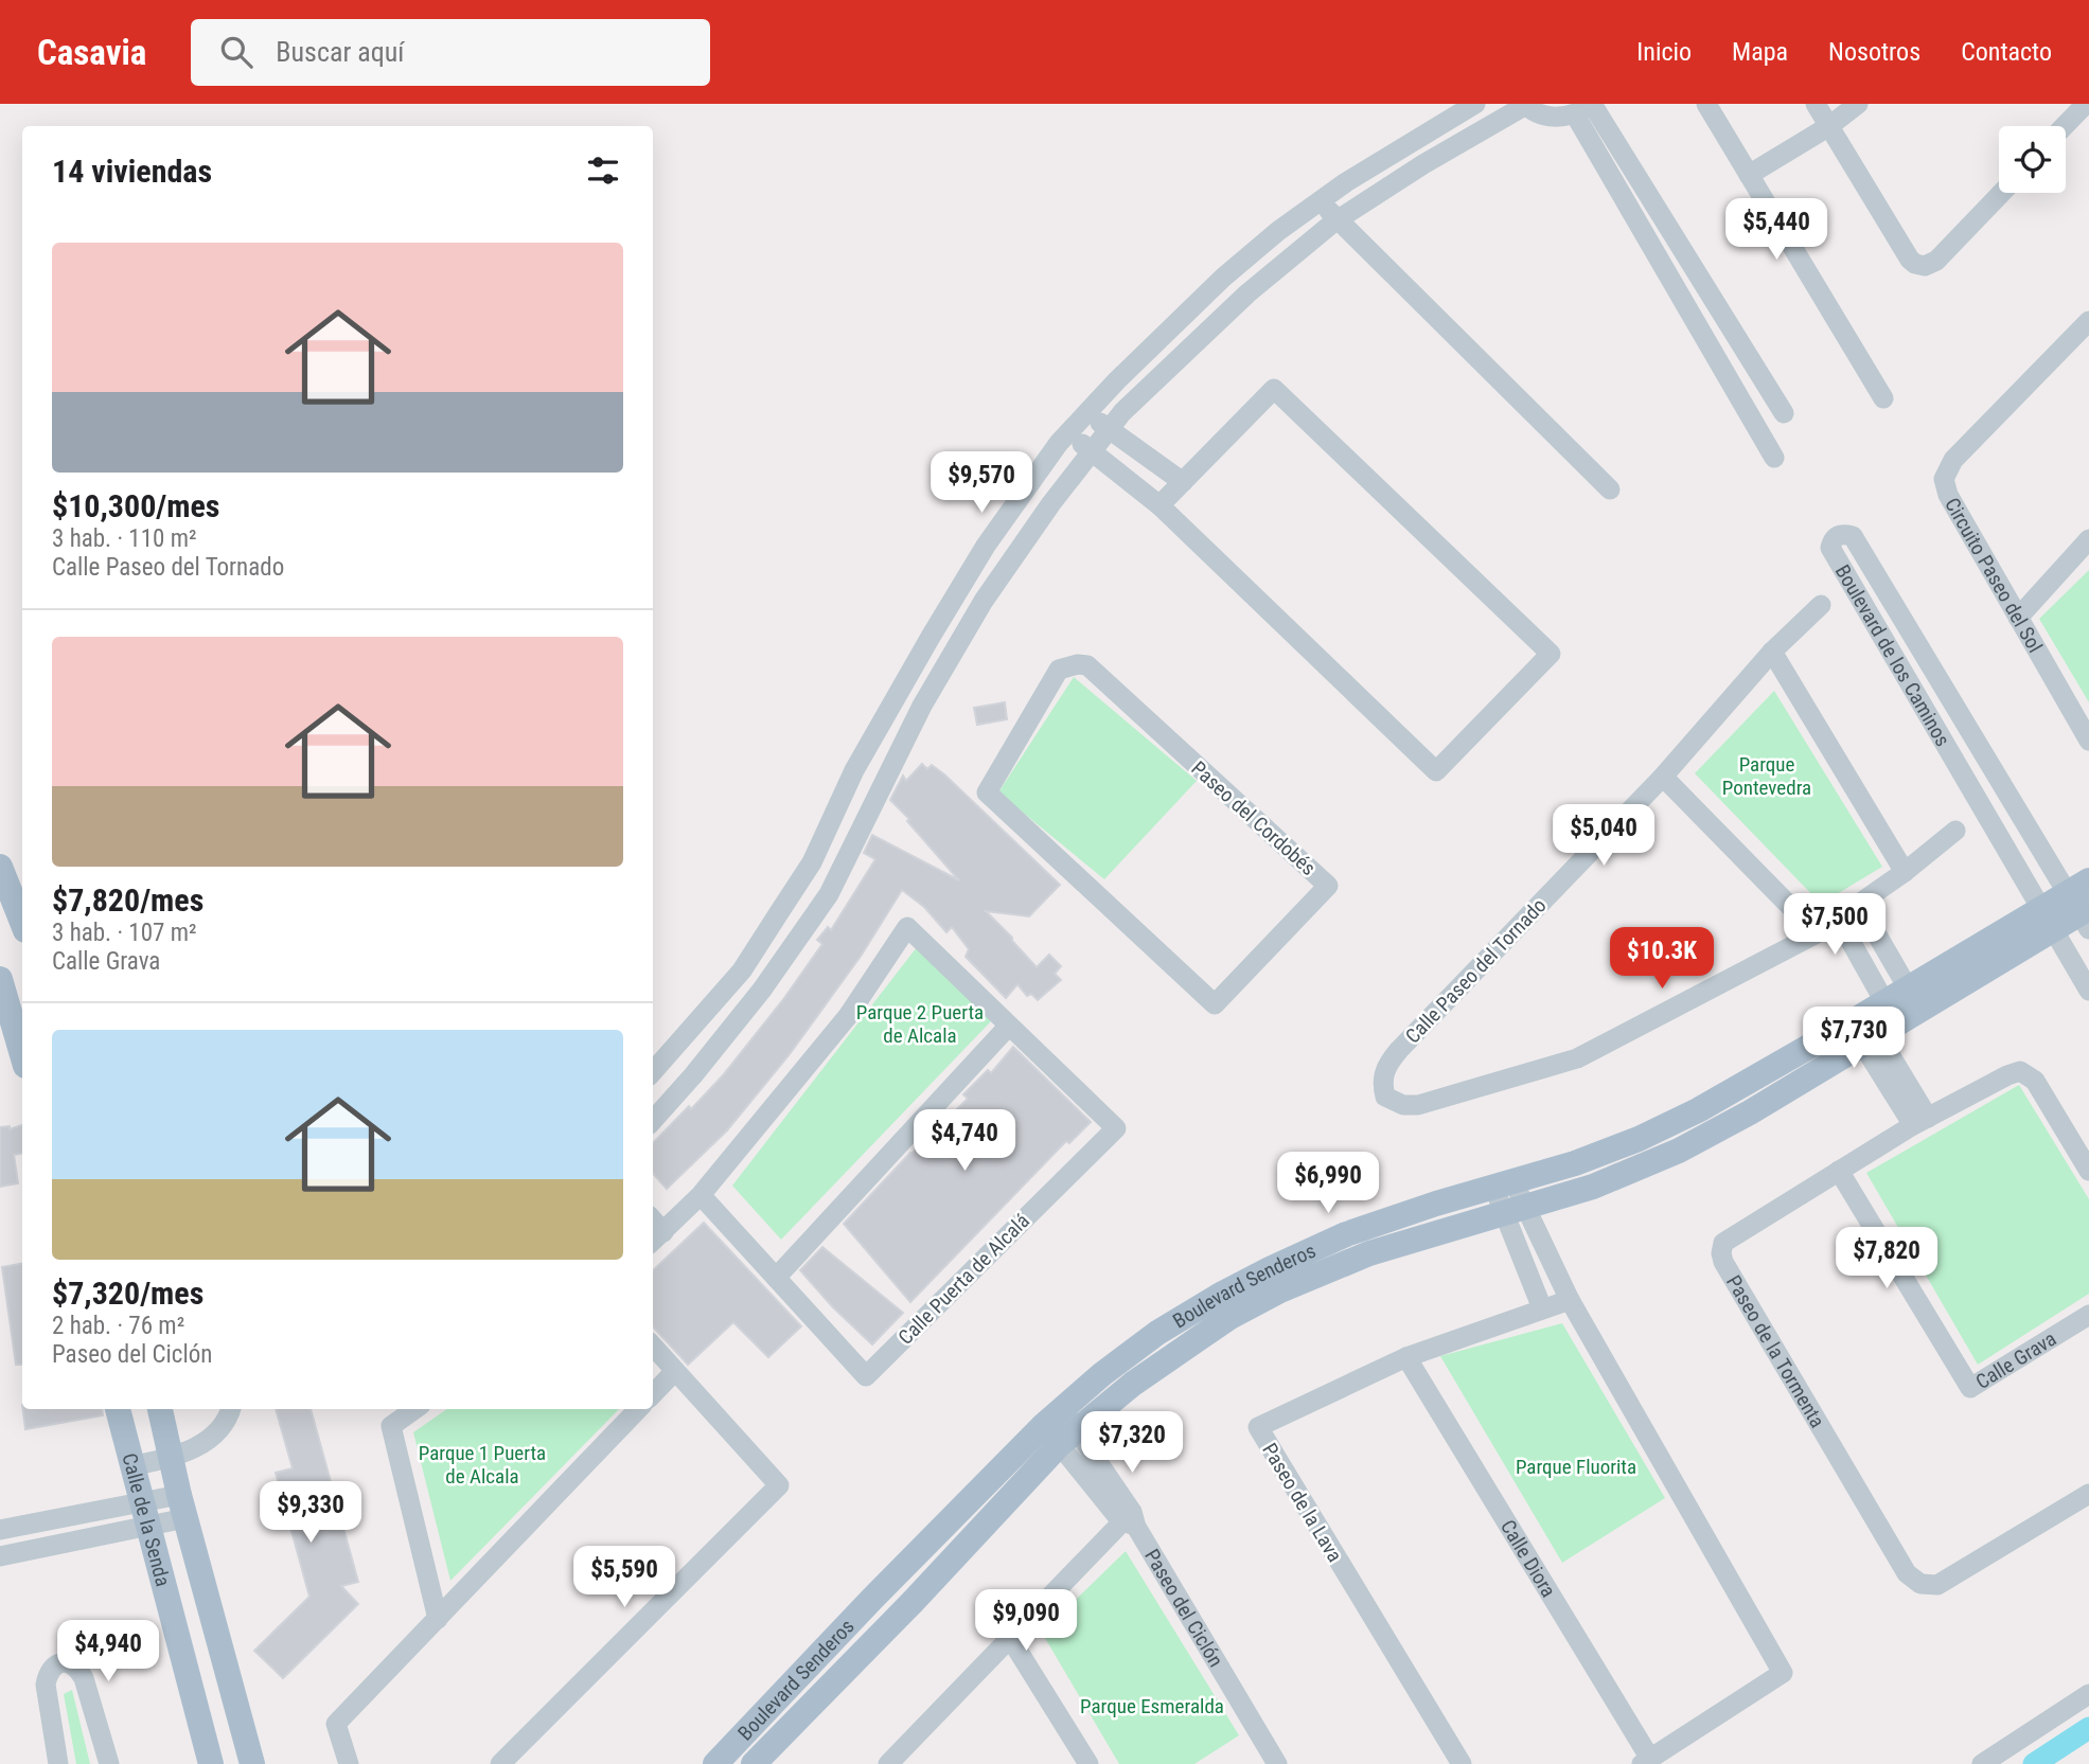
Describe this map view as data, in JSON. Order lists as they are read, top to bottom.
{
  "streets": {
    "main road": ["Boulevard Senderos", "Calle de la Senda"],
    "street": [
      "Circuito Paseo del Sol",
      "Boulevard de los Caminos",
      "Paseo del Cordobés",
      "Calle Paseo del Tornado",
      "Calle Puerta de Alcalá",
      "Paseo de la Tormenta",
      "Calle Grava",
      "Paseo de la Lava",
      "Calle Diora",
      "Paseo del Ciclón"
    ]
  },
  "crossings": [
    ["Boulevard de los Caminos", "Boulevard Senderos"],
    ["Boulevard Senderos", "Paseo del Ciclón"],
    ["Paseo de la Tormenta", "Calle Grava"],
    ["Paseo de la Lava", "Calle Diora"]
  ],
  "parks": [
    "Parque Pontevedra",
    "Parque 2 Puerta de Alcala",
    "Parque 1 Puerta de Alcala",
    "Parque Fluorita",
    "Parque Esmeralda"
  ],
  "page": {
    "header": "Casavia",
    "search": "Buscar aquí",
    "nav": [
      "Inicio",
      "Mapa",
      "Nosotros",
      "Contacto"
    ],
    "heading": "14 viviendas",
    "price": [
      "$5,440",
      "$9,570",
      "$5,040",
      "$7,500",
      "$10.3K",
      "$7,730",
      "$4,740",
      "$6,990",
      "$7,820",
      "$7,320",
      "$9,330",
      "$5,590",
      "$9,090",
      "$4,940"
    ],
    "list": [
      {
        "name": "$10,300/mes",
        "note": "3 hab. · 110 m² · Calle Paseo del Tornado"
      },
      {
        "name": "$7,820/mes",
        "note": "3 hab. · 107 m² · Calle Grava"
      },
      {
        "name": "$7,320/mes",
        "note": "2 hab. · 76 m² · Paseo del Ciclón"
      }
    ]
  }
}
